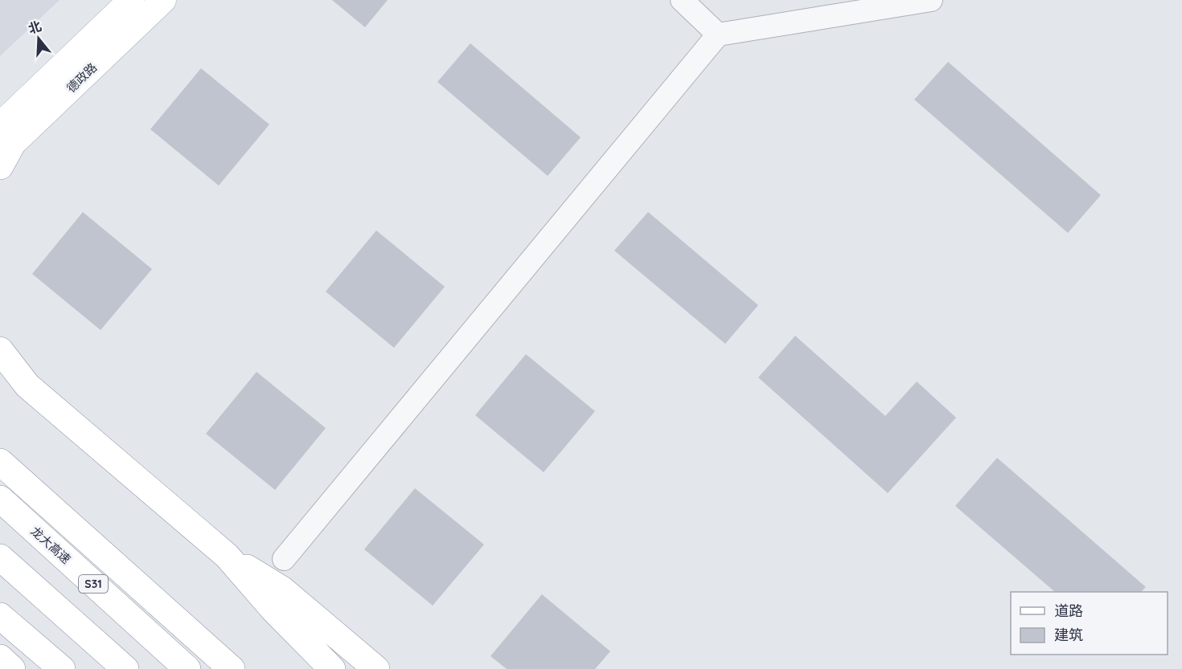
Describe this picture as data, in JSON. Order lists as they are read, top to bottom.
{
  "streets": {
    "highway": ["龙大高速", "S31"],
    "main road": ["德政路"]
  },
  "legend": ["道路", "建筑"],
  "north": "top"
}
